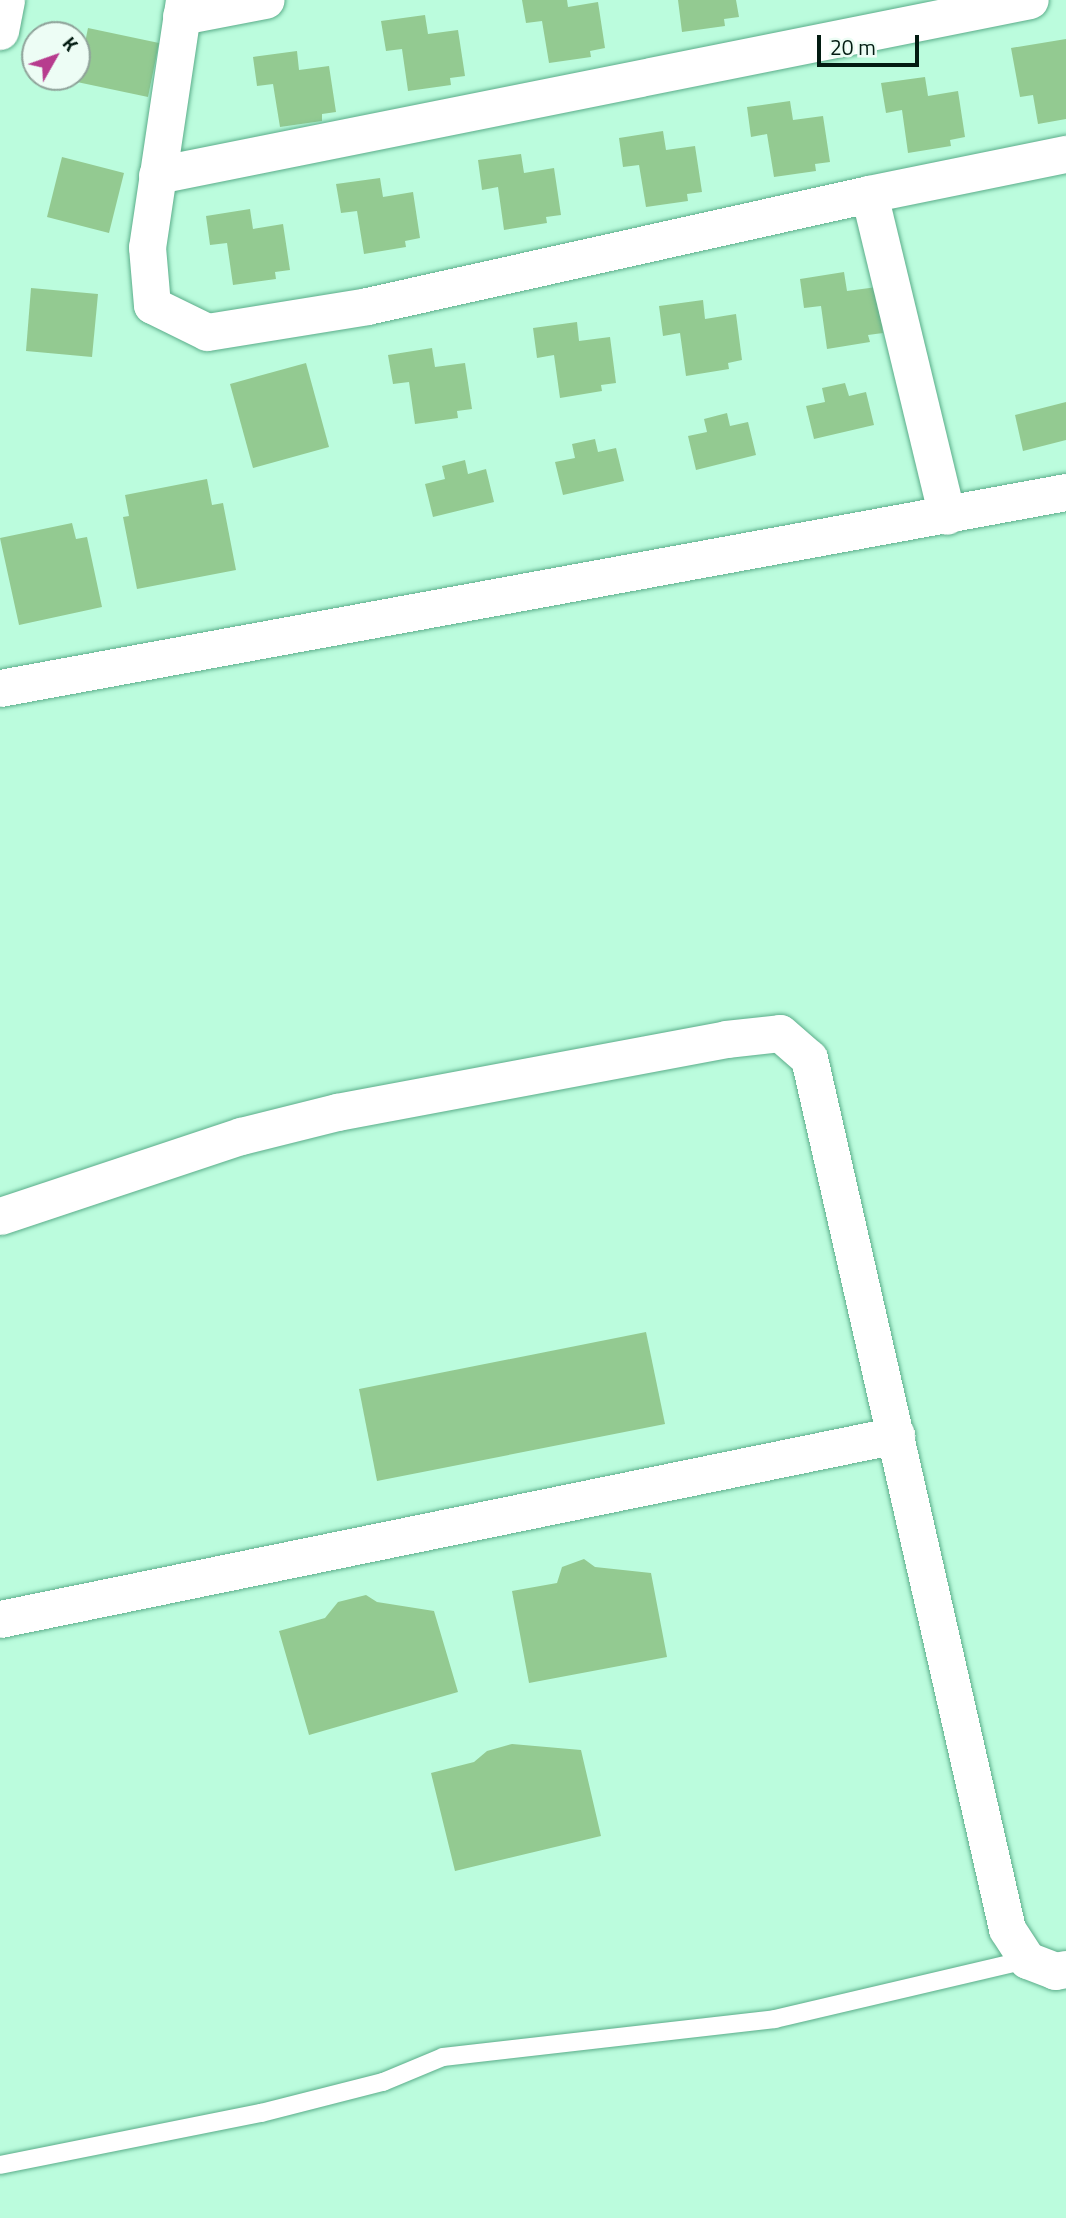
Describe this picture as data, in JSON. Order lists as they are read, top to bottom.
{
  "scale_bar": "20 m",
  "north": "top right"
}
